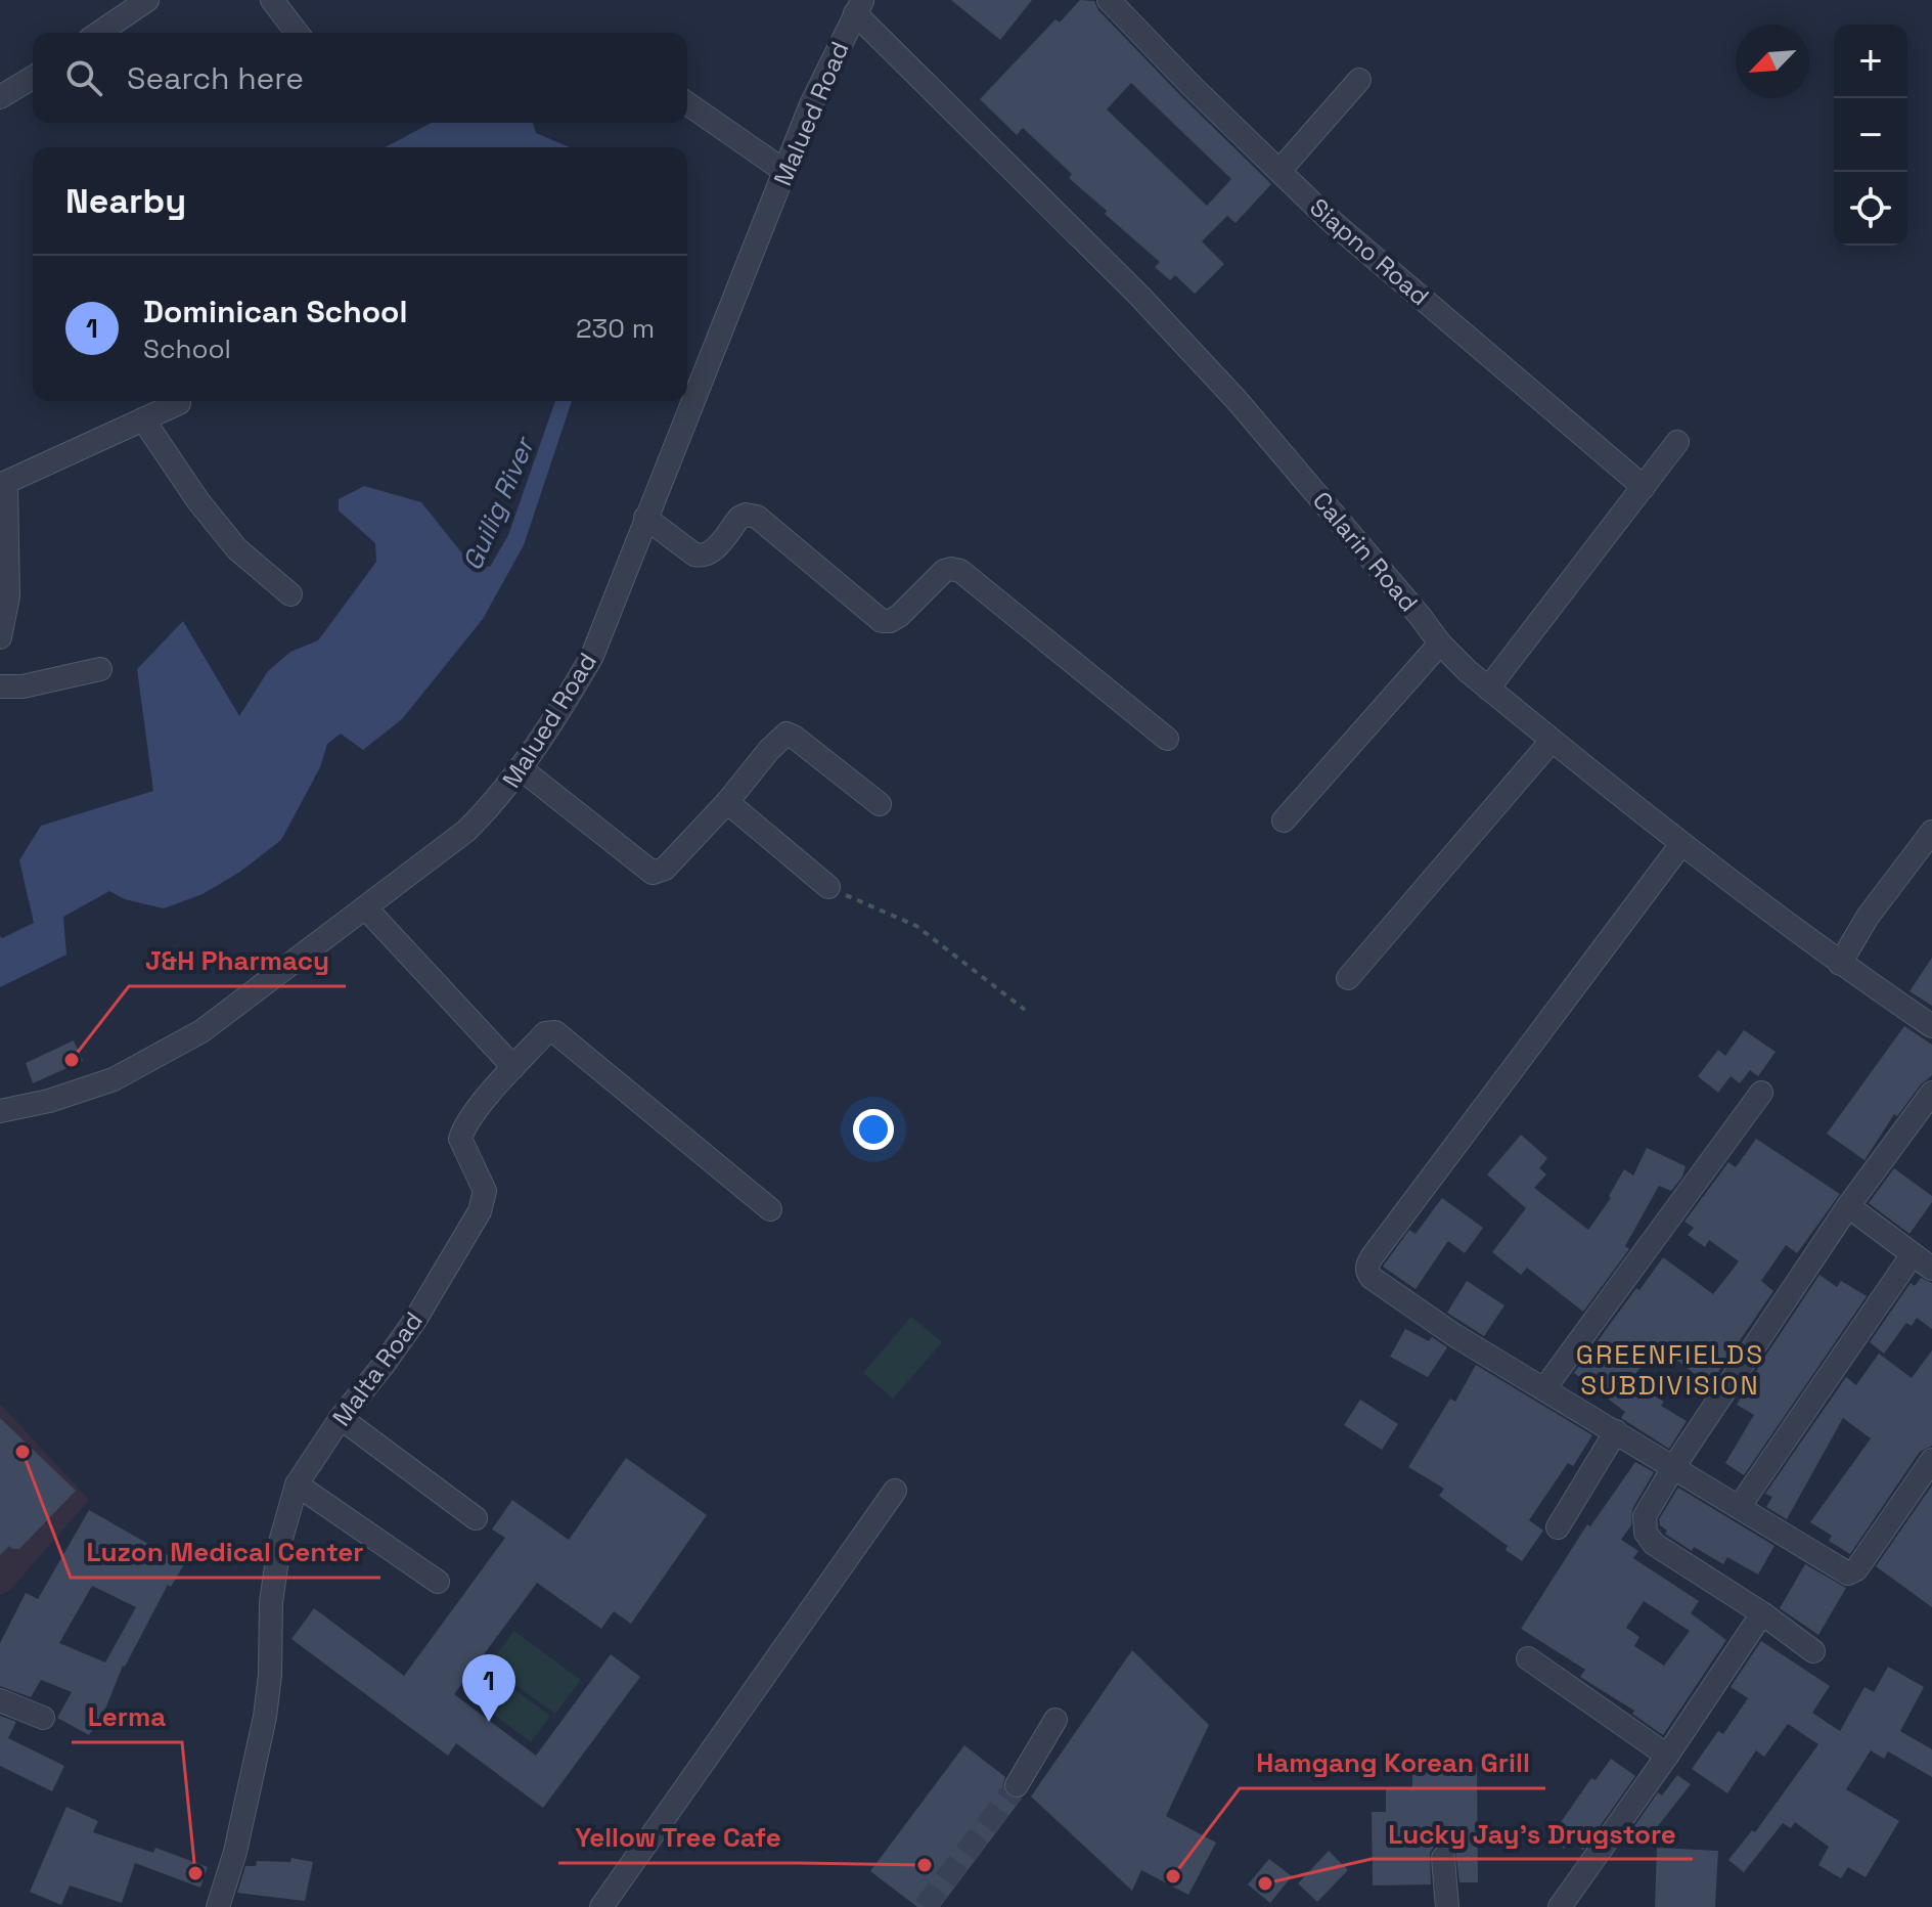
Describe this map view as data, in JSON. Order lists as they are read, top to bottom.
{
  "streets": {
    "street": [
      "Malued Road",
      "Siapno Road",
      "Calarin Road",
      "Malta Road"
    ]
  },
  "crossings": [
    ["Malued Road", "Calarin Road"]
  ],
  "districts": ["GREENFIELDS SUBDIVISION"],
  "water": ["Guilig River"],
  "places": [
    "J&H Pharmacy",
    "Luzon Medical Center",
    "Yellow Tree Cafe",
    "Lerma",
    "Hamgang Korean Grill",
    "Lucky Jay's Drugstore"
  ],
  "north": "bottom left",
  "page": {
    "map_buttons": ["+", "−"],
    "search": "Search here",
    "heading": "Nearby",
    "list": [
      {
        "mark": "1",
        "name": "Dominican School",
        "note": "School",
        "value": "230 m"
      }
    ],
    "pins": "1"
  }
}
